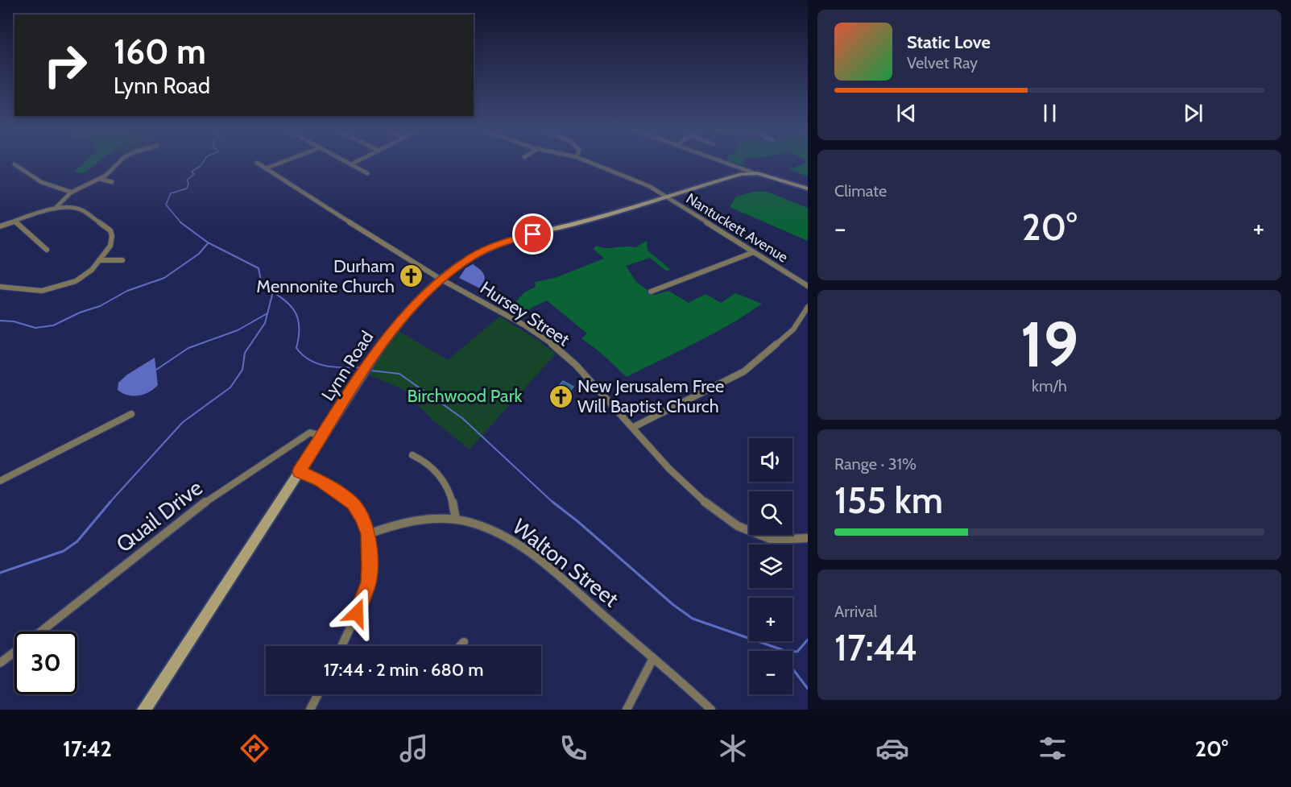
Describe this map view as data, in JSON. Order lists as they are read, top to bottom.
{
  "streets": {
    "street": [
      "Nantuckett Avenue",
      "Hursey Street",
      "Lynn Road",
      "Quail Drive",
      "Walton Street"
    ]
  },
  "crossings": [
    ["Nantuckett Avenue", "Lynn Road"],
    ["Hursey Street", "Lynn Road"],
    ["Lynn Road", "Quail Drive"]
  ],
  "parks": ["Birchwood Park"],
  "places": {
    "church": ["Durham Mennonite Church", "New Jerusalem Free Will Baptist Church"]
  },
  "page": {
    "turn": ["160 m", "Lynn Road"],
    "song": ["Static Love", "Velvet Ray"],
    "tile": [
      "Climate",
      ["19", "km/h"],
      ["Range · 31%", "155 km"],
      ["Arrival", "17:44"]
    ],
    "heat": ["−", "20°", "+"],
    "map_buttons": ["+", "−"],
    "limit": "30",
    "trip": "17:44 · 2 min · 680 m",
    "tabs": ["17:42", "20°"]
  }
}
